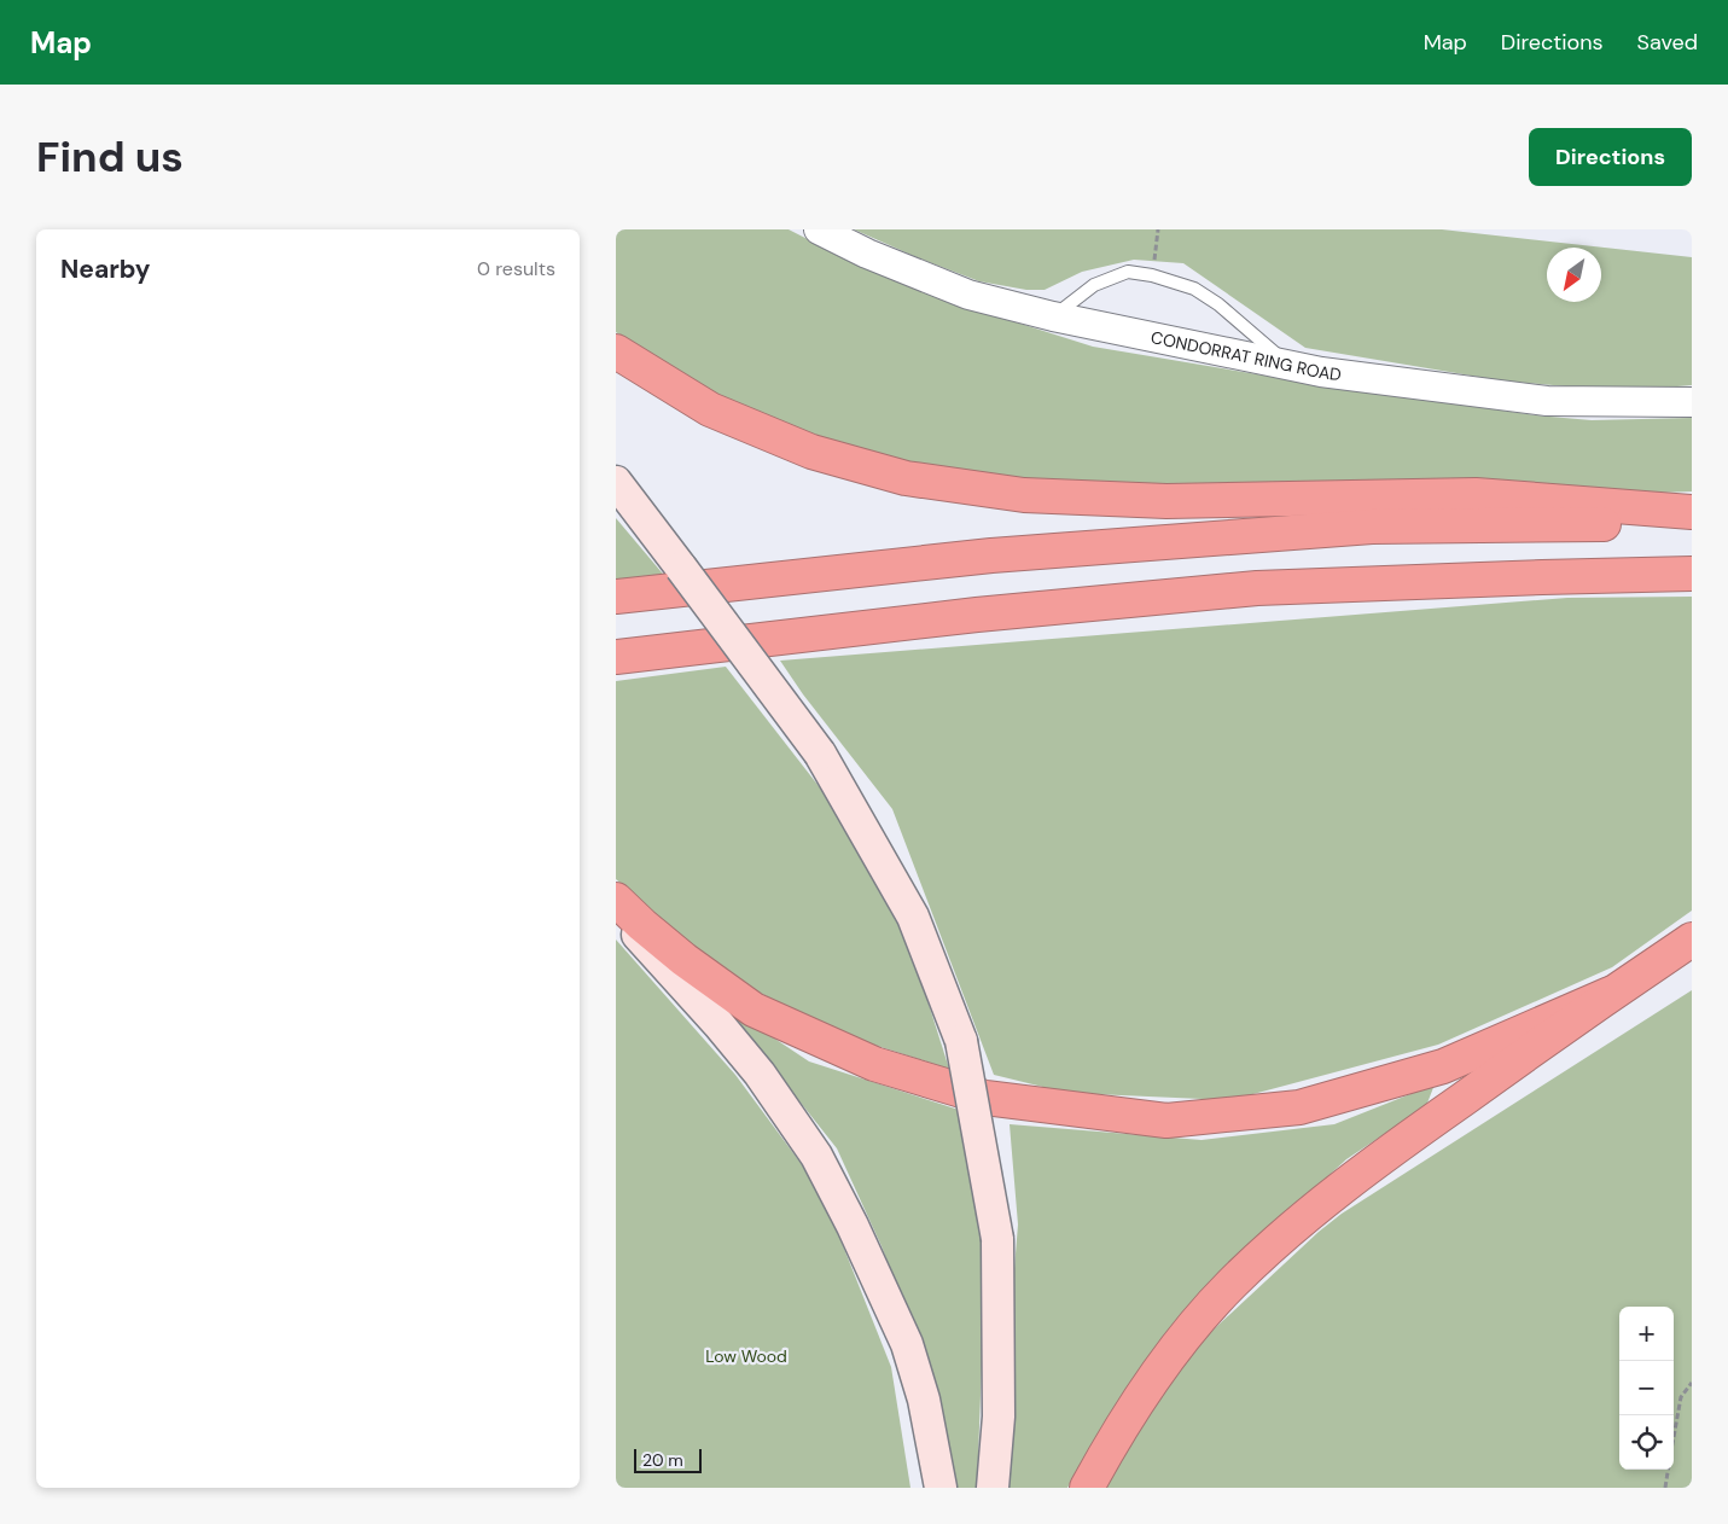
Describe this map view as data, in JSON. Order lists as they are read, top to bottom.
{
  "streets": {
    "street": ["CONDORRAT RING ROAD"]
  },
  "parks": ["Low Wood"],
  "scale_bar": "20 m",
  "north": "bottom left",
  "page": {
    "header": "Map",
    "nav": ["Map", "Directions", "Saved"],
    "buttons": "Directions",
    "title": "Find us",
    "heading": ["Nearby", "0 results"],
    "map_buttons": ["+", "−"],
    "scale": "20 m"
  }
}
